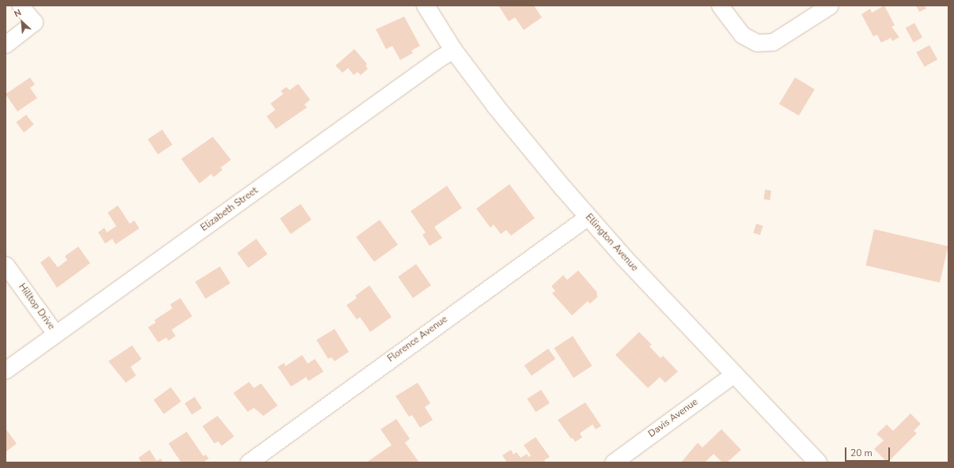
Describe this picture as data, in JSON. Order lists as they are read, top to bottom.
{
  "streets": {
    "street": [
      "Elizabeth Street",
      "Ellington Avenue",
      "Hilltop Drive",
      "Florence Avenue",
      "Davis Avenue"
    ]
  },
  "crossings": [
    ["Elizabeth Street", "Ellington Avenue"],
    ["Elizabeth Street", "Hilltop Drive"],
    ["Ellington Avenue", "Florence Avenue"],
    ["Ellington Avenue", "Davis Avenue"]
  ],
  "scale_bar": "20 m",
  "north": "top left"
}
